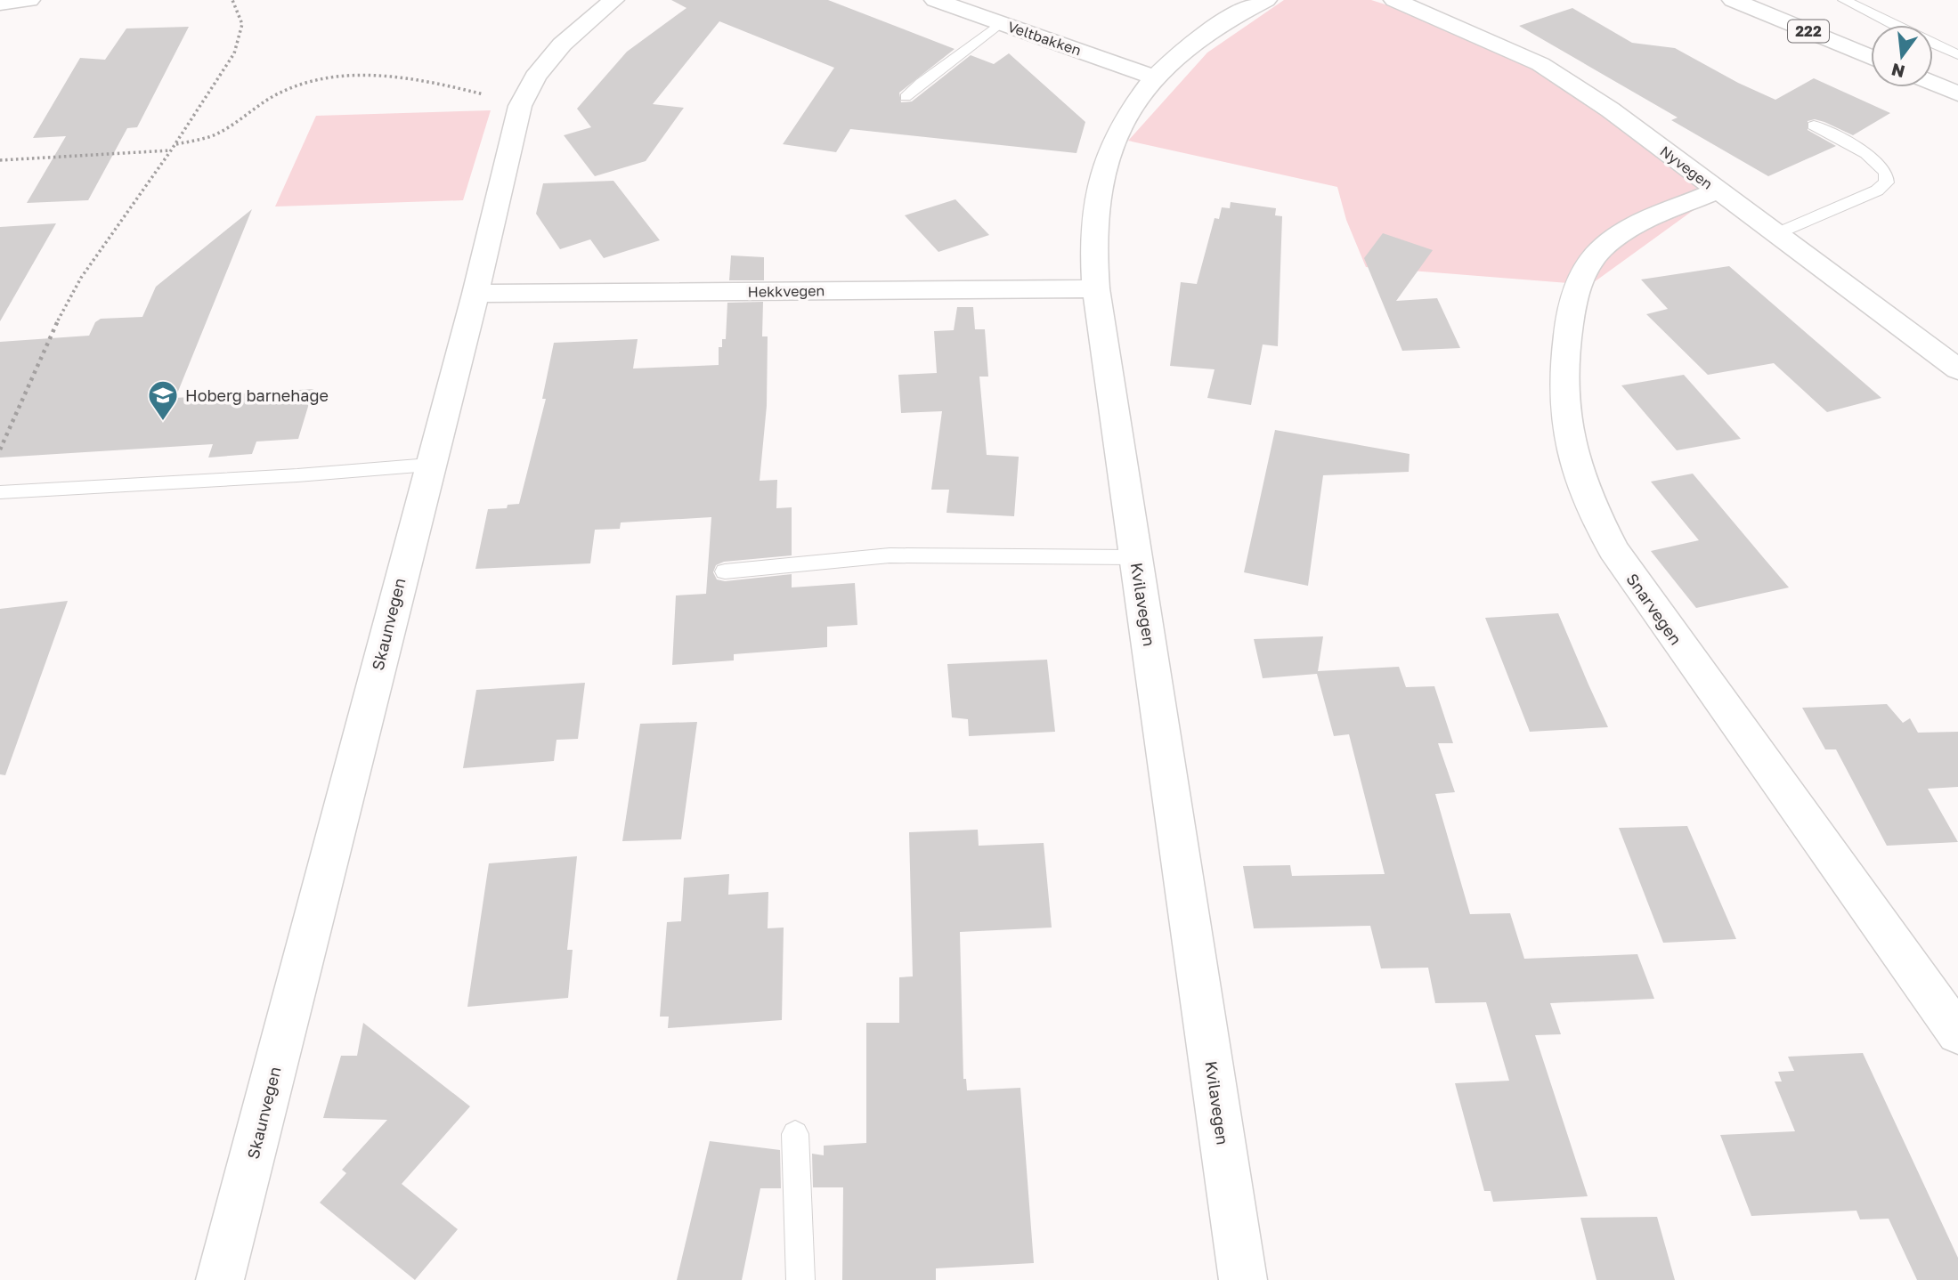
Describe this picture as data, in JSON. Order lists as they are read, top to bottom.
{
  "streets": {
    "street": [
      "222",
      "Veltbakken",
      "Nyvegen",
      "Hekkvegen",
      "Kvilavegen",
      "Snarvegen",
      "Skaunvegen"
    ]
  },
  "crossings": [
    ["Veltbakken", "Kvilavegen"],
    ["Nyvegen", "Snarvegen"],
    ["Hekkvegen", "Kvilavegen"],
    ["Hekkvegen", "Skaunvegen"]
  ],
  "places": {
    "school or university": ["Hoberg barnehage"]
  },
  "north": "bottom"
}
